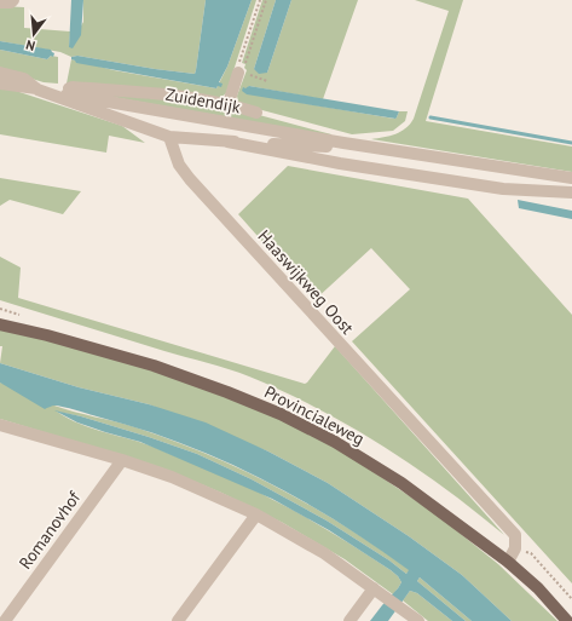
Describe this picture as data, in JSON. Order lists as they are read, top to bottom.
{
  "streets": {
    "main road": ["Provincialeweg"],
    "street": ["Zuidendijk", "Haaswijkweg Oost", "Romanovhof"]
  },
  "crossings": [
    ["Zuidendijk", "Haaswijkweg Oost"]
  ],
  "north": "bottom"
}
